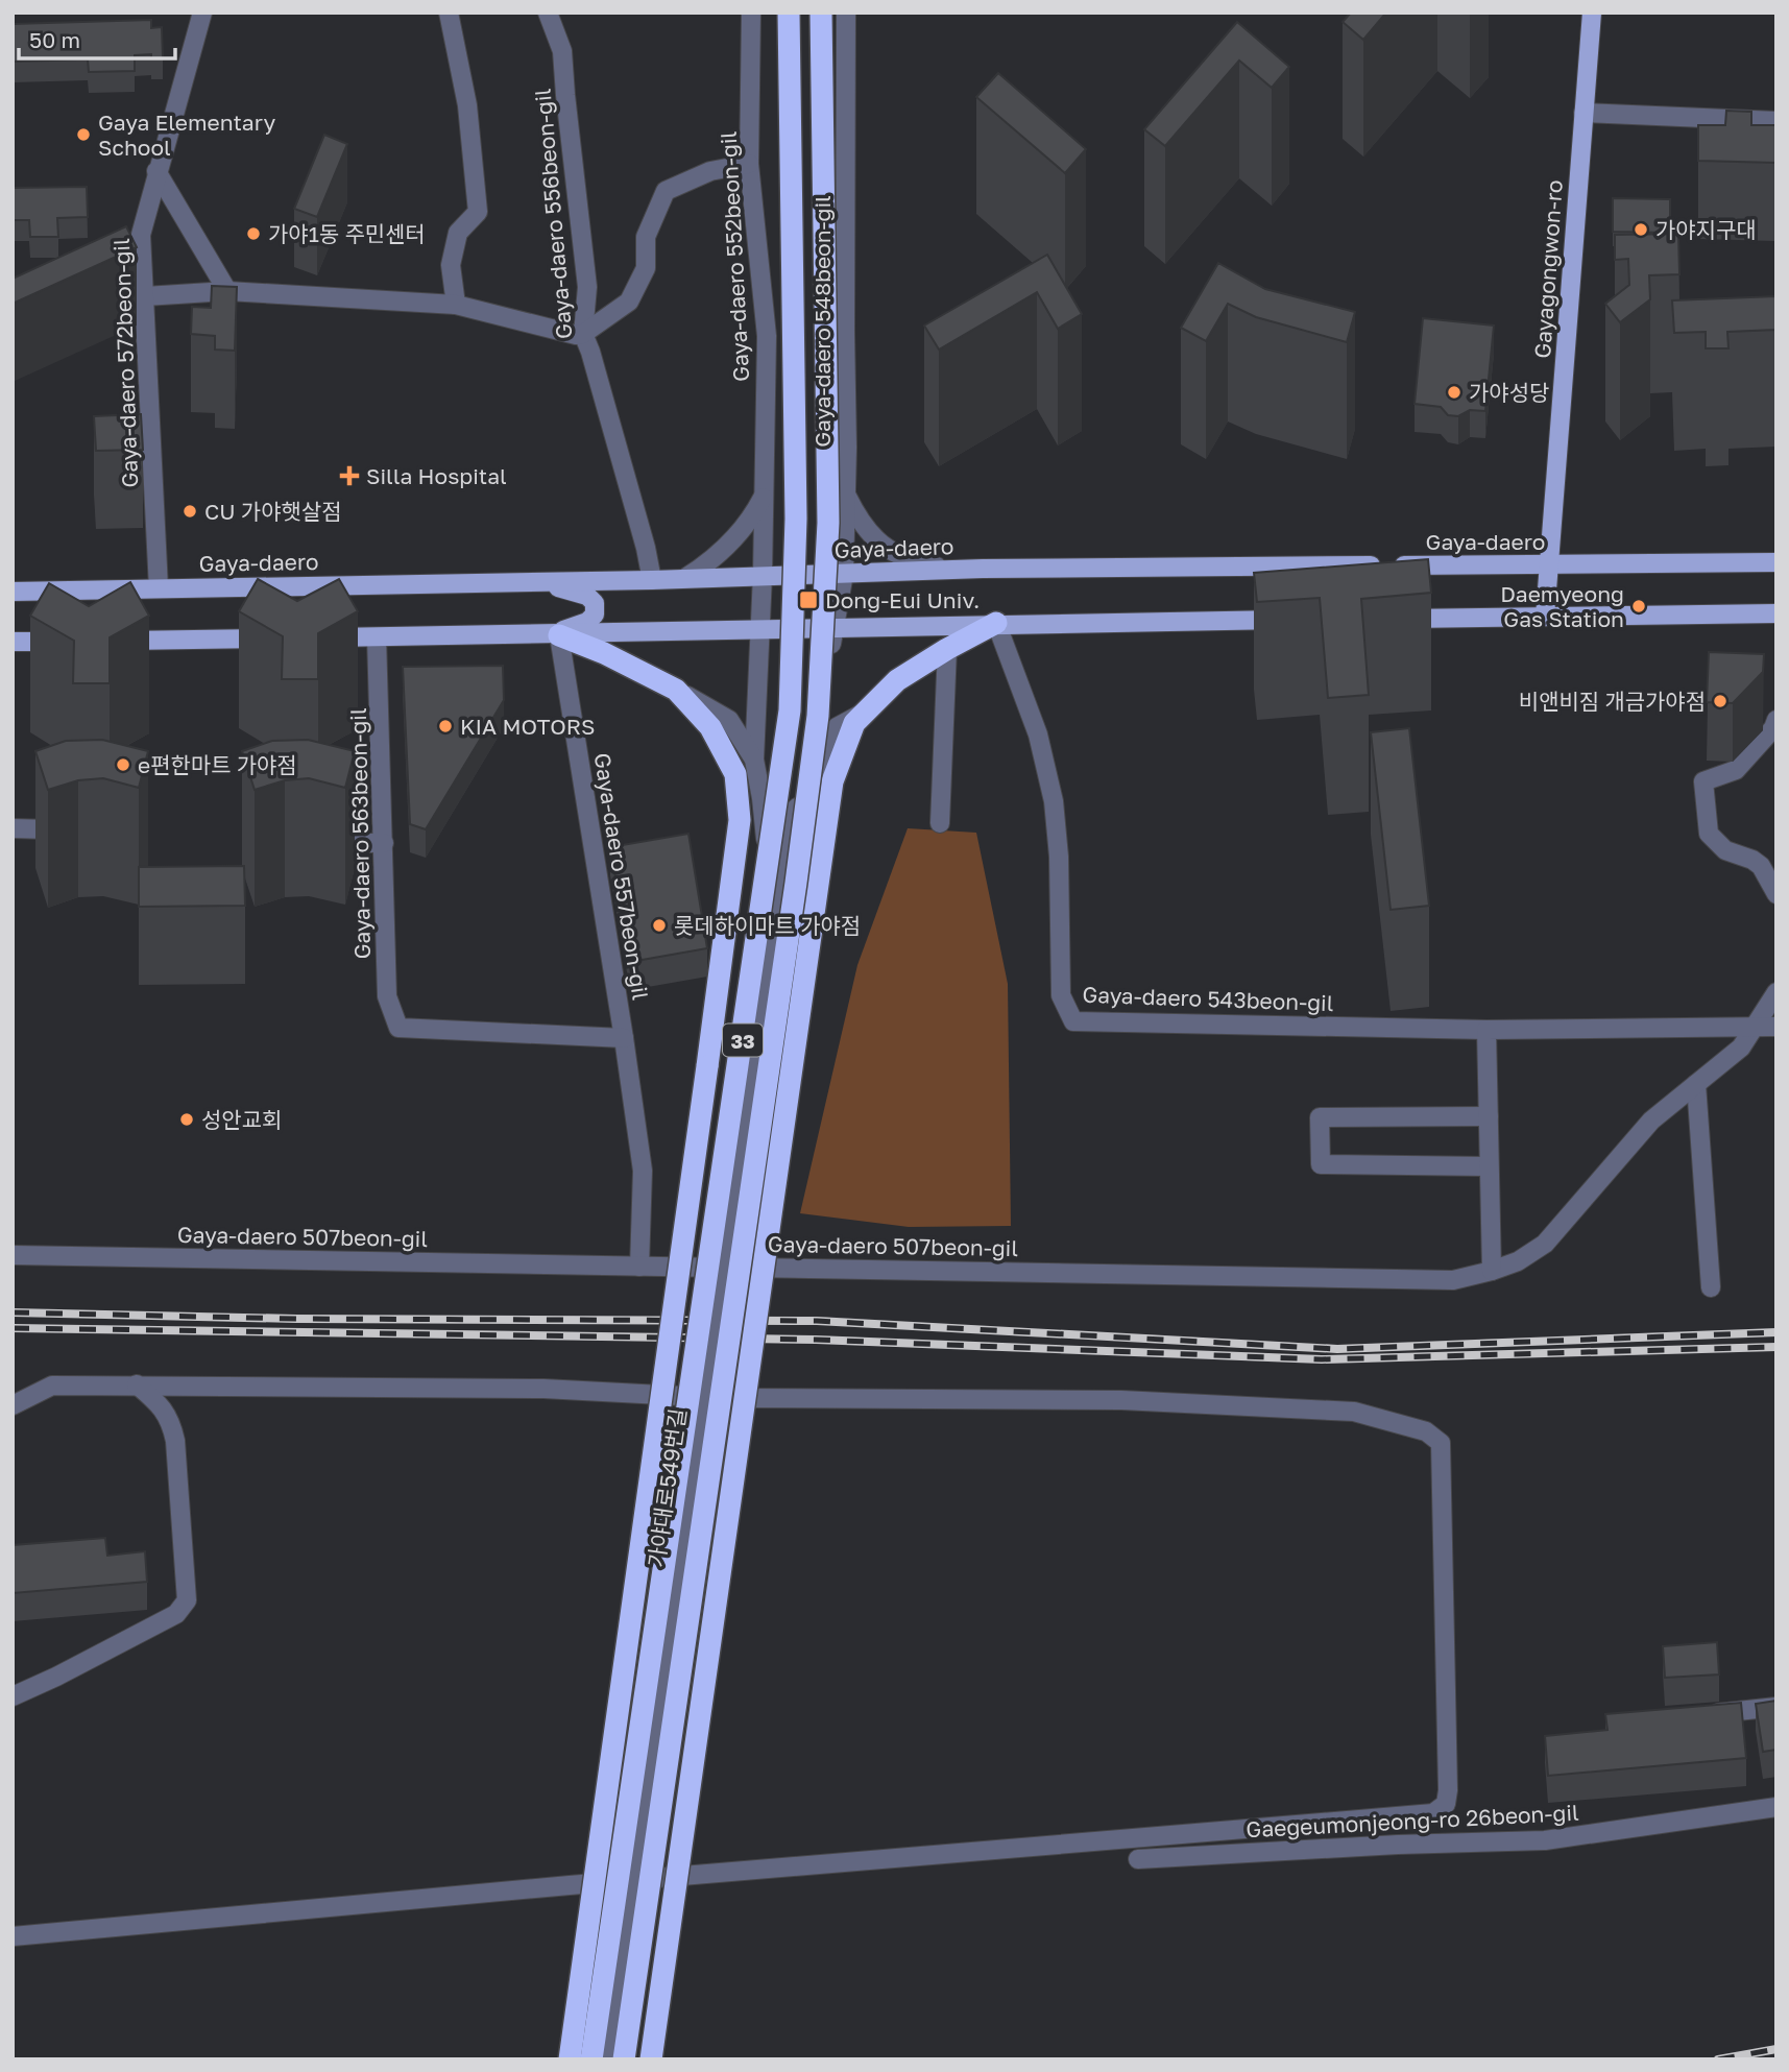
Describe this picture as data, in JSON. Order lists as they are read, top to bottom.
{
  "streets": {
    "highway": ["33"],
    "main road": ["Gayagongwon-ro", "Gaya-daero"],
    "street": [
      "Gaya-daero 556beon-gil",
      "Gaya-daero 552beon-gil",
      "Gaya-daero 548beon-gil",
      "Gaya-daero 572beon-gil",
      "Gaya-daero 563beon-gil",
      "Gaya-daero 557beon-gil",
      "Gaya-daero 543beon-gil",
      "Gaya-daero 507beon-gil",
      "가야대로549번길",
      "Gaegeumonjeong-ro 26beon-gil"
    ]
  },
  "crossings": [
    ["Gaya-daero 556beon-gil", "Gaya-daero"],
    ["Gaya-daero 552beon-gil", "Gaya-daero"],
    ["Gayagongwon-ro", "Gaya-daero"],
    ["Gaya-daero 548beon-gil", "Gaya-daero"],
    ["Gaya-daero 572beon-gil", "Gaya-daero"],
    ["Gaya-daero 563beon-gil", "Gaya-daero 557beon-gil"],
    ["Gaya-daero 557beon-gil", "Gaya-daero 507beon-gil"]
  ],
  "places": {
    "other": [
      "Gaya Elementary School",
      "가야지구대",
      "가야1동 주민센터",
      "가야성당",
      "CU 가야햇살점",
      "Daemyeong Gas Station",
      "비앤비짐 개금가야점",
      "KIA MOTORS",
      "e편한마트 가야점",
      "롯데하이마트 가야점",
      "성안교회"
    ],
    "health": ["Silla Hospital"],
    "transit": ["Dong-Eui Univ."]
  },
  "scale_bar": "50 m"
}
